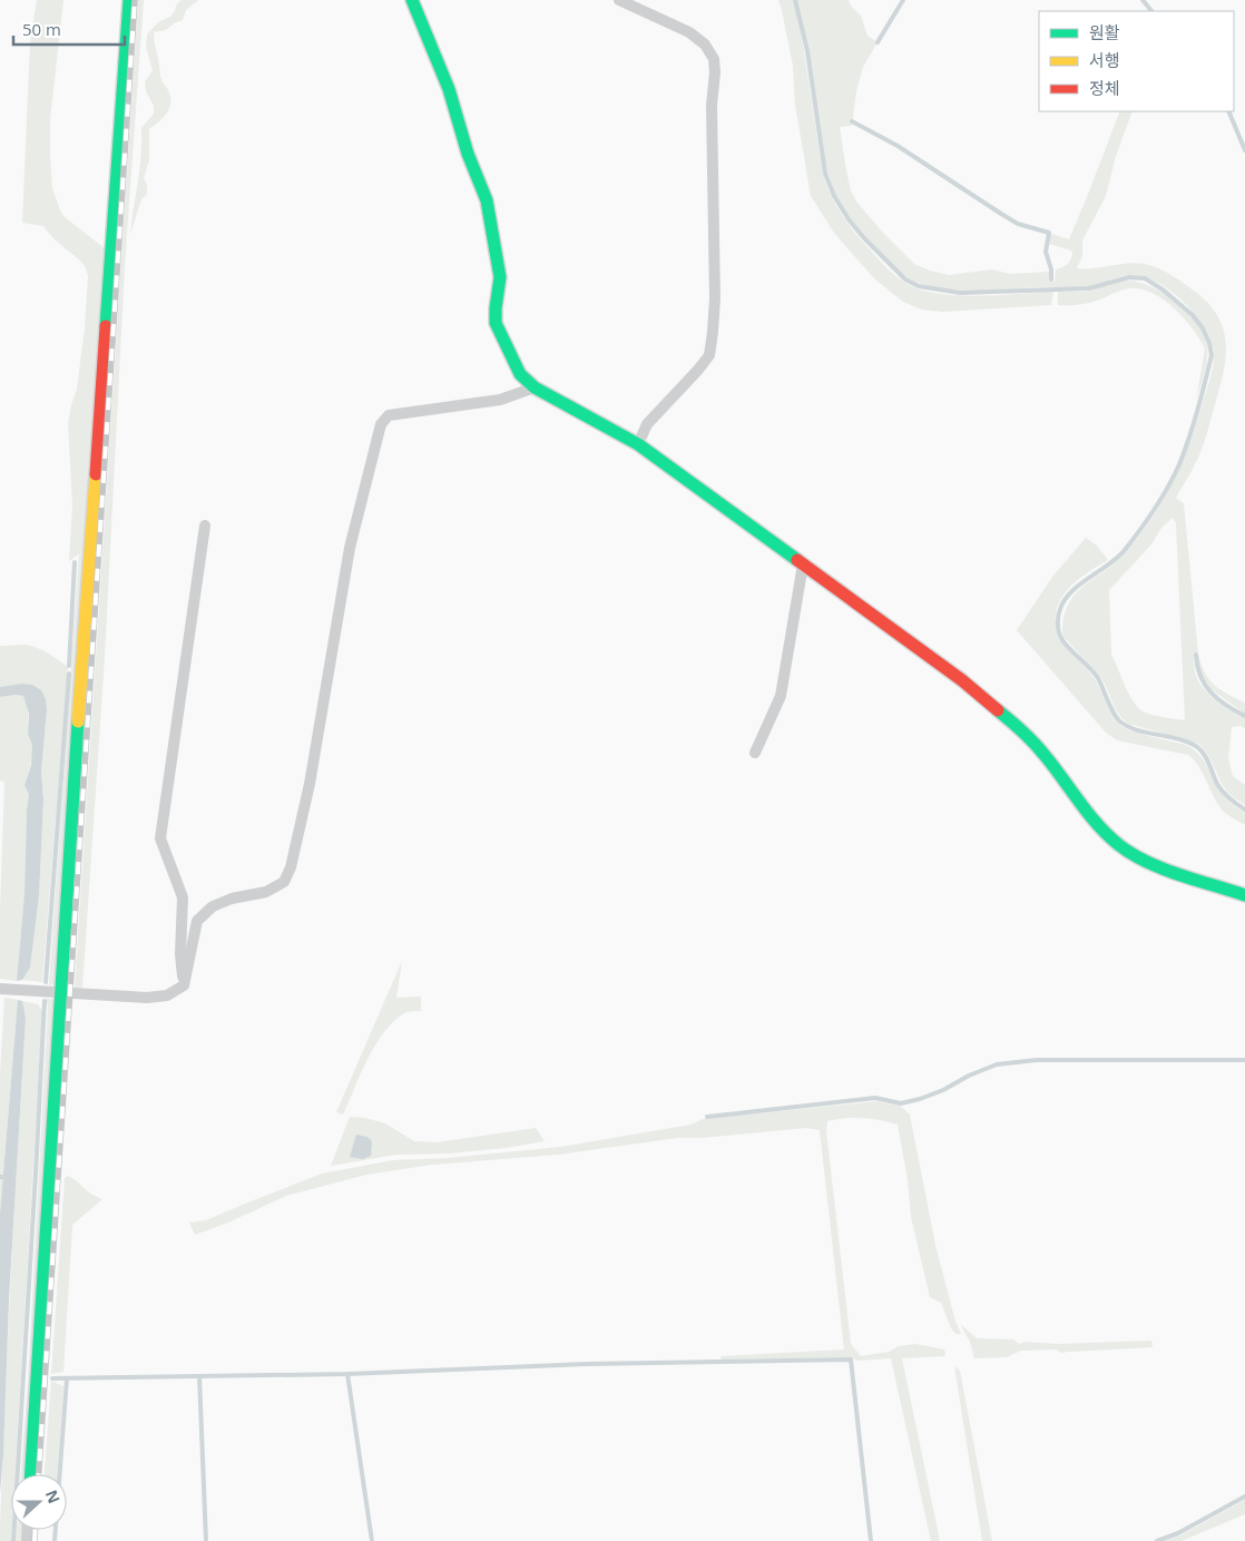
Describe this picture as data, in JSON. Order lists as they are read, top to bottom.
{
  "legend": ["원활", "서행", "정체"],
  "scale_bar": "50 m",
  "north": "right"
}
